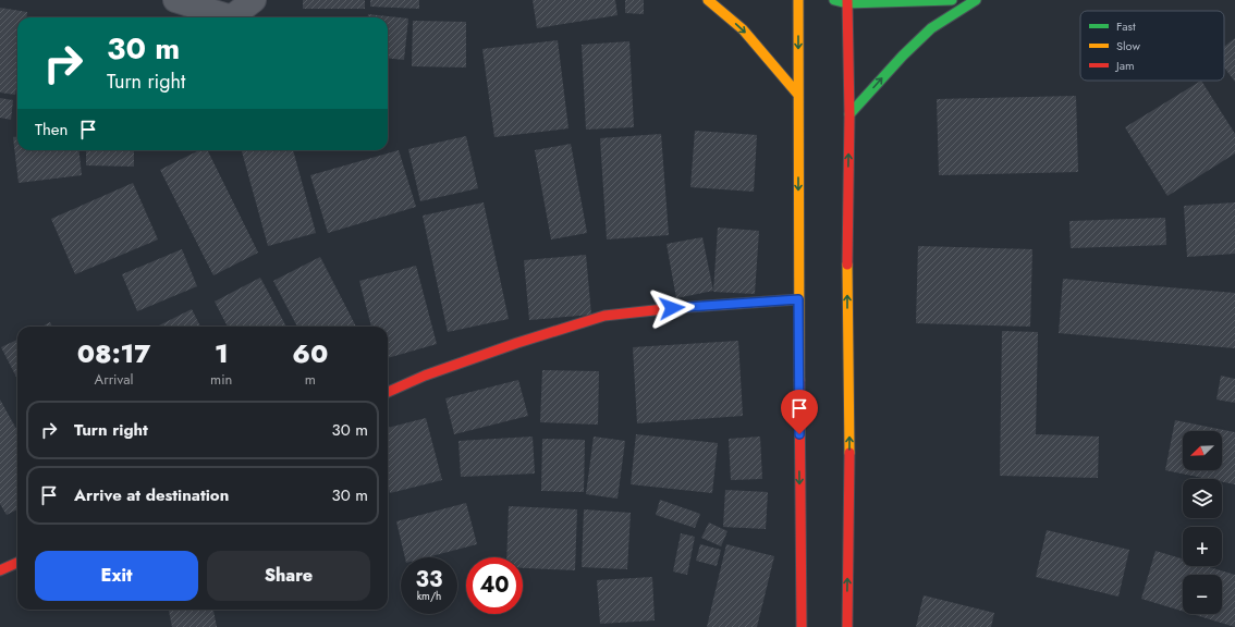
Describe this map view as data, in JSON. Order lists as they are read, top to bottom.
{
  "legend": ["Fast", "Slow", "Jam"],
  "north": "bottom left",
  "page": {
    "turn": ["30 m", "Turn right"],
    "then": "Then",
    "eta": [
      "08:17",
      "Arrival",
      "1",
      "min",
      "60",
      "m"
    ],
    "list": [
      {
        "name": "Turn right",
        "value": "30 m"
      },
      {
        "name": "Arrive at destination",
        "value": "30 m"
      }
    ],
    "map_buttons": ["+", "−"],
    "buttons": ["Exit", "Share"],
    "speed": "33 km/h",
    "limit": "40"
  }
}
